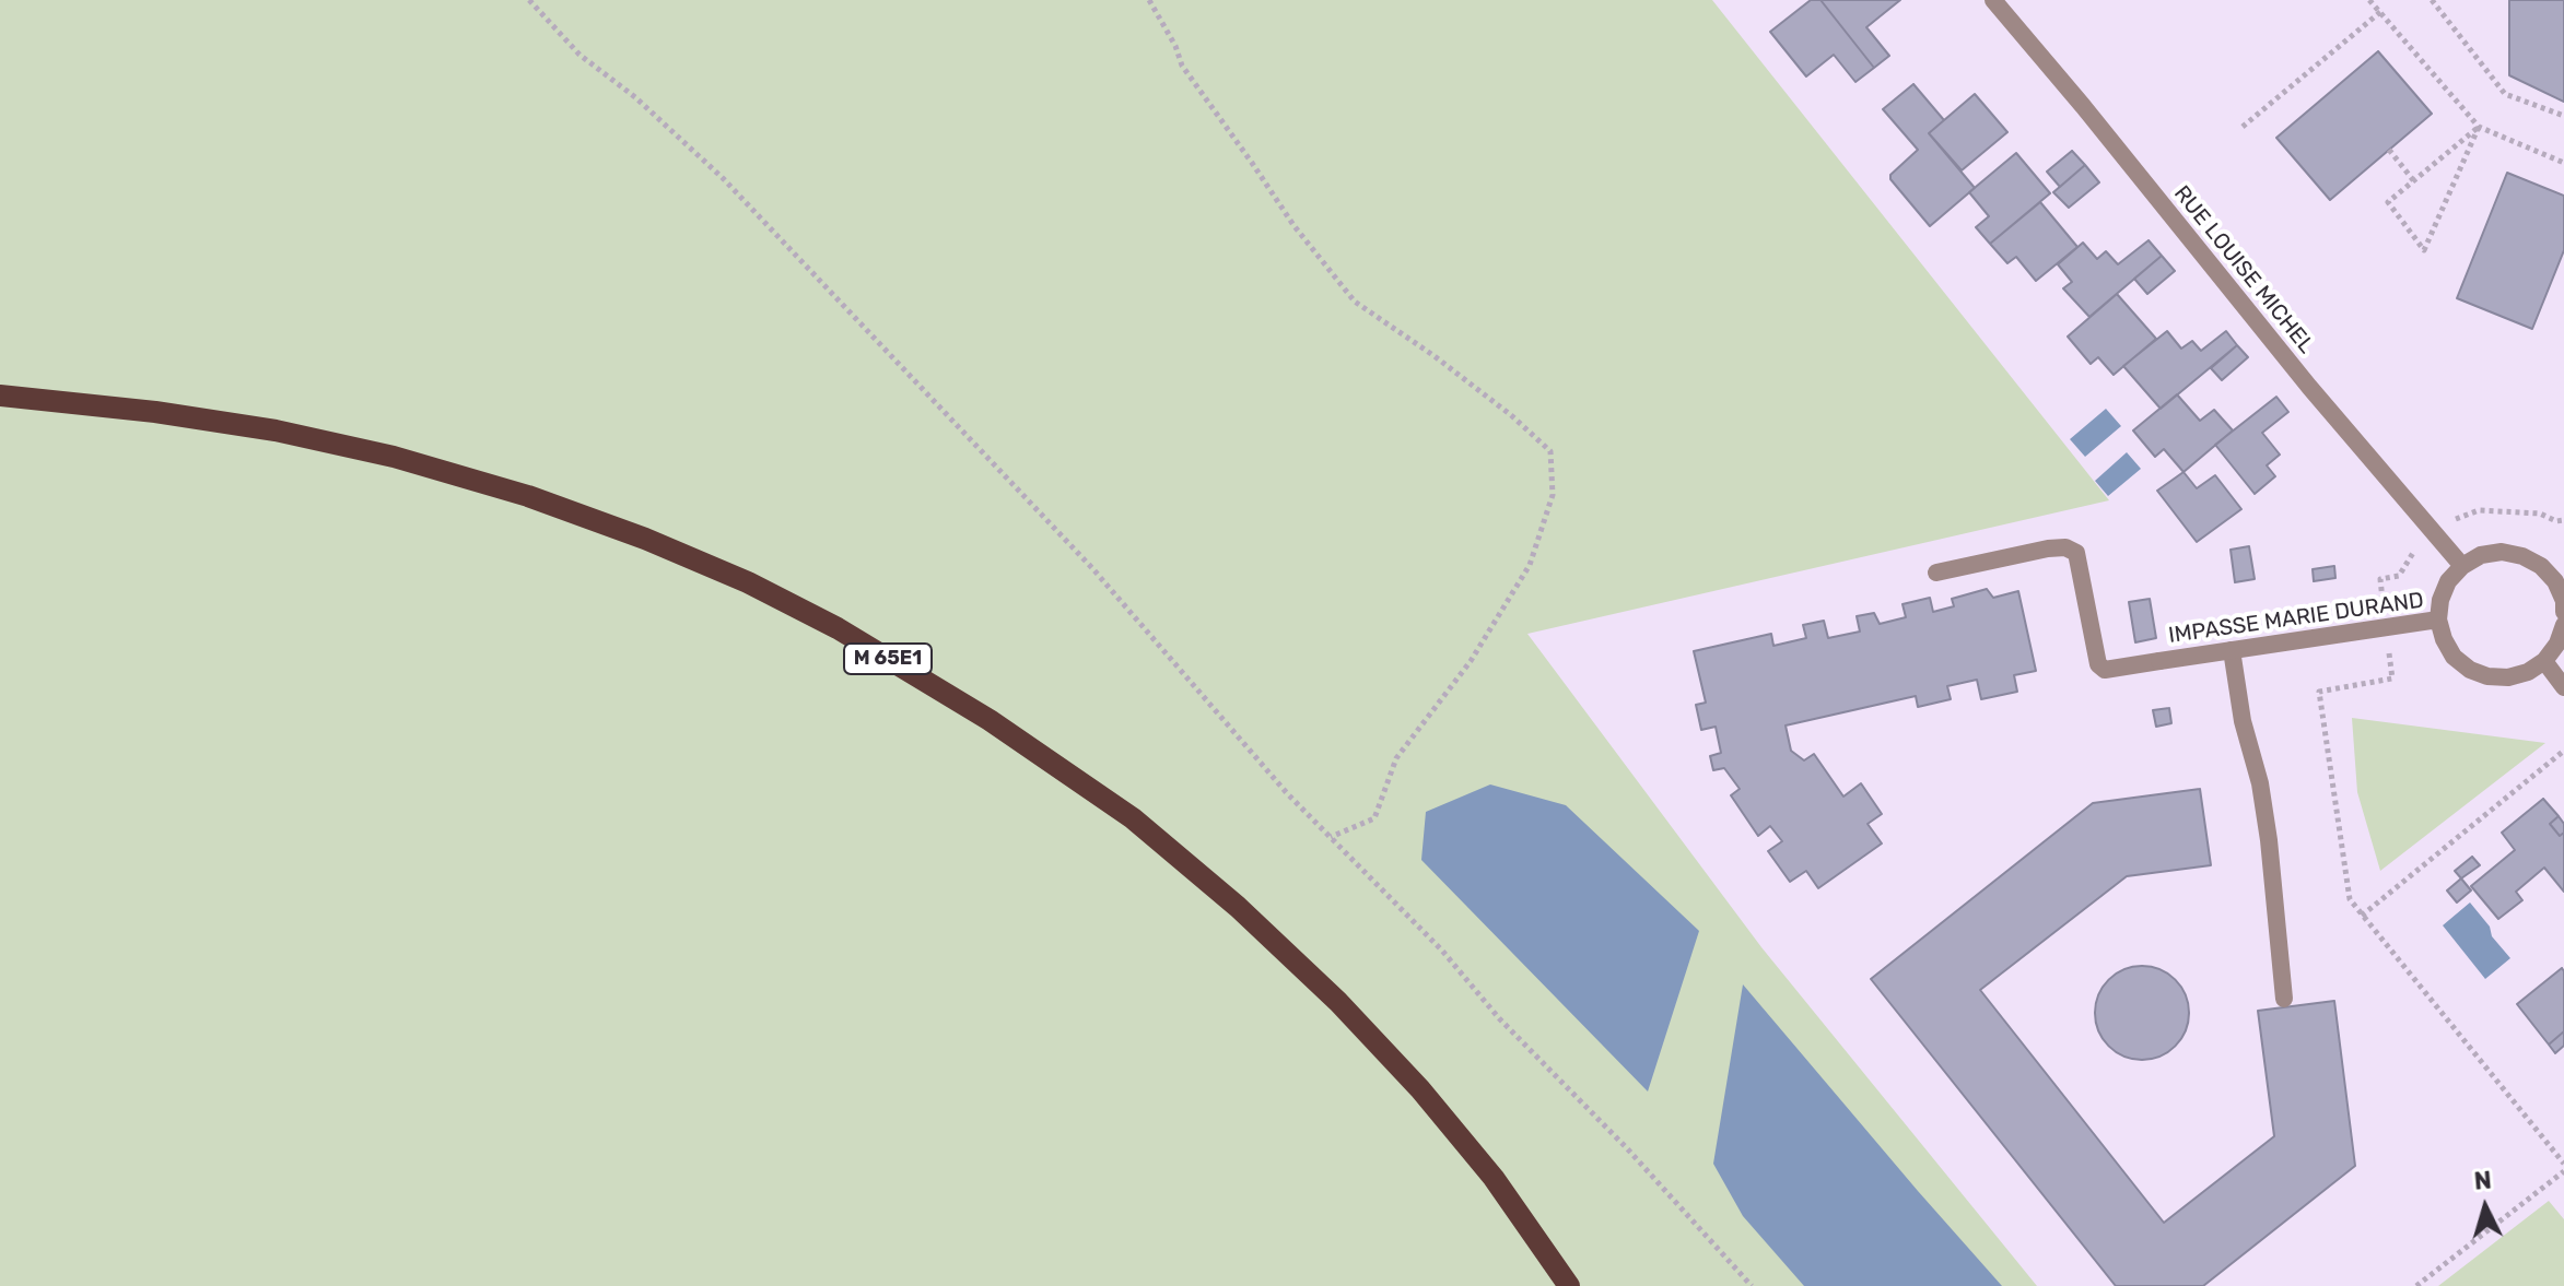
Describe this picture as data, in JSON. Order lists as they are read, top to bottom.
{
  "streets": {
    "main road": ["M 65E1"],
    "street": ["RUE LOUISE MICHEL", "IMPASSE MARIE DURAND"]
  },
  "north": "top"
}
